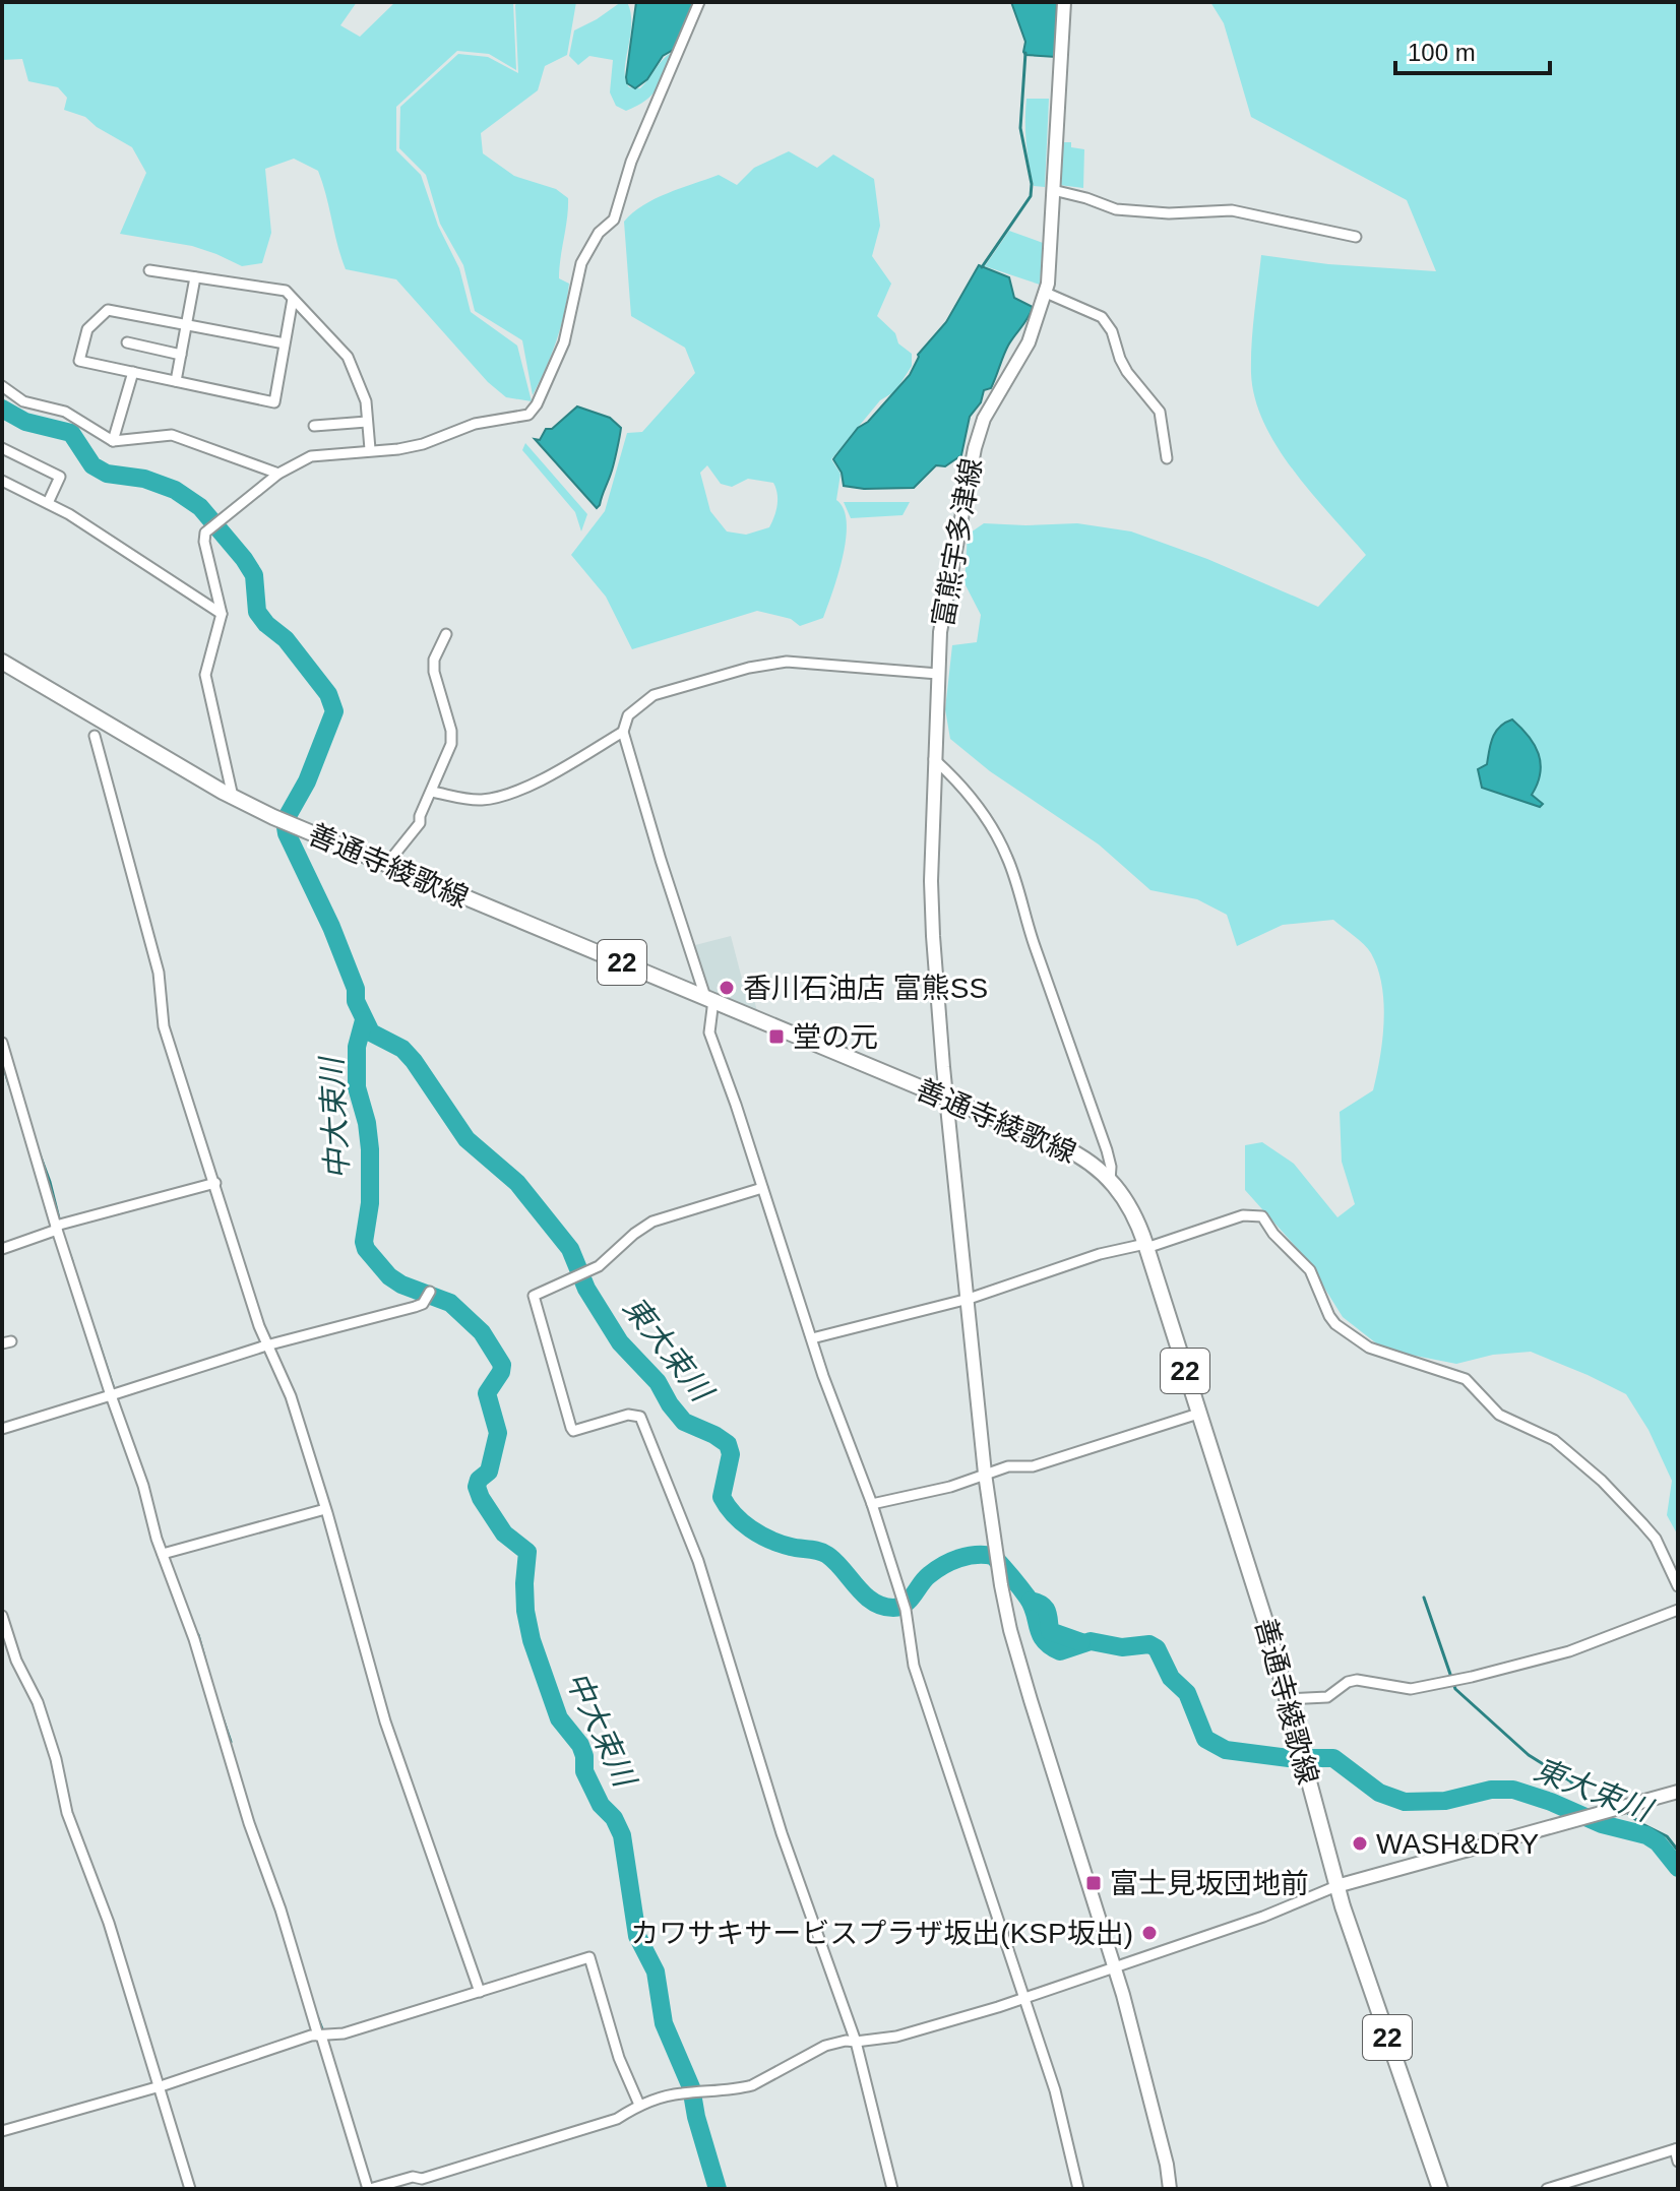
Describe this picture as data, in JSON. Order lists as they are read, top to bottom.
{
  "streets": {
    "main road": ["善通寺綾歌線", "22"],
    "street": ["富熊宇多津線"]
  },
  "crossings": [
    ["富熊宇多津線", "善通寺綾歌線"]
  ],
  "water": ["中大束川", "東大束川"],
  "places": {
    "other": ["香川石油店 富熊SS", "WASH&DRY", "カワサキサービスプラザ坂出(KSP坂出)"],
    "transit": ["堂の元", "富士見坂団地前"]
  },
  "scale_bar": "100 m"
}
